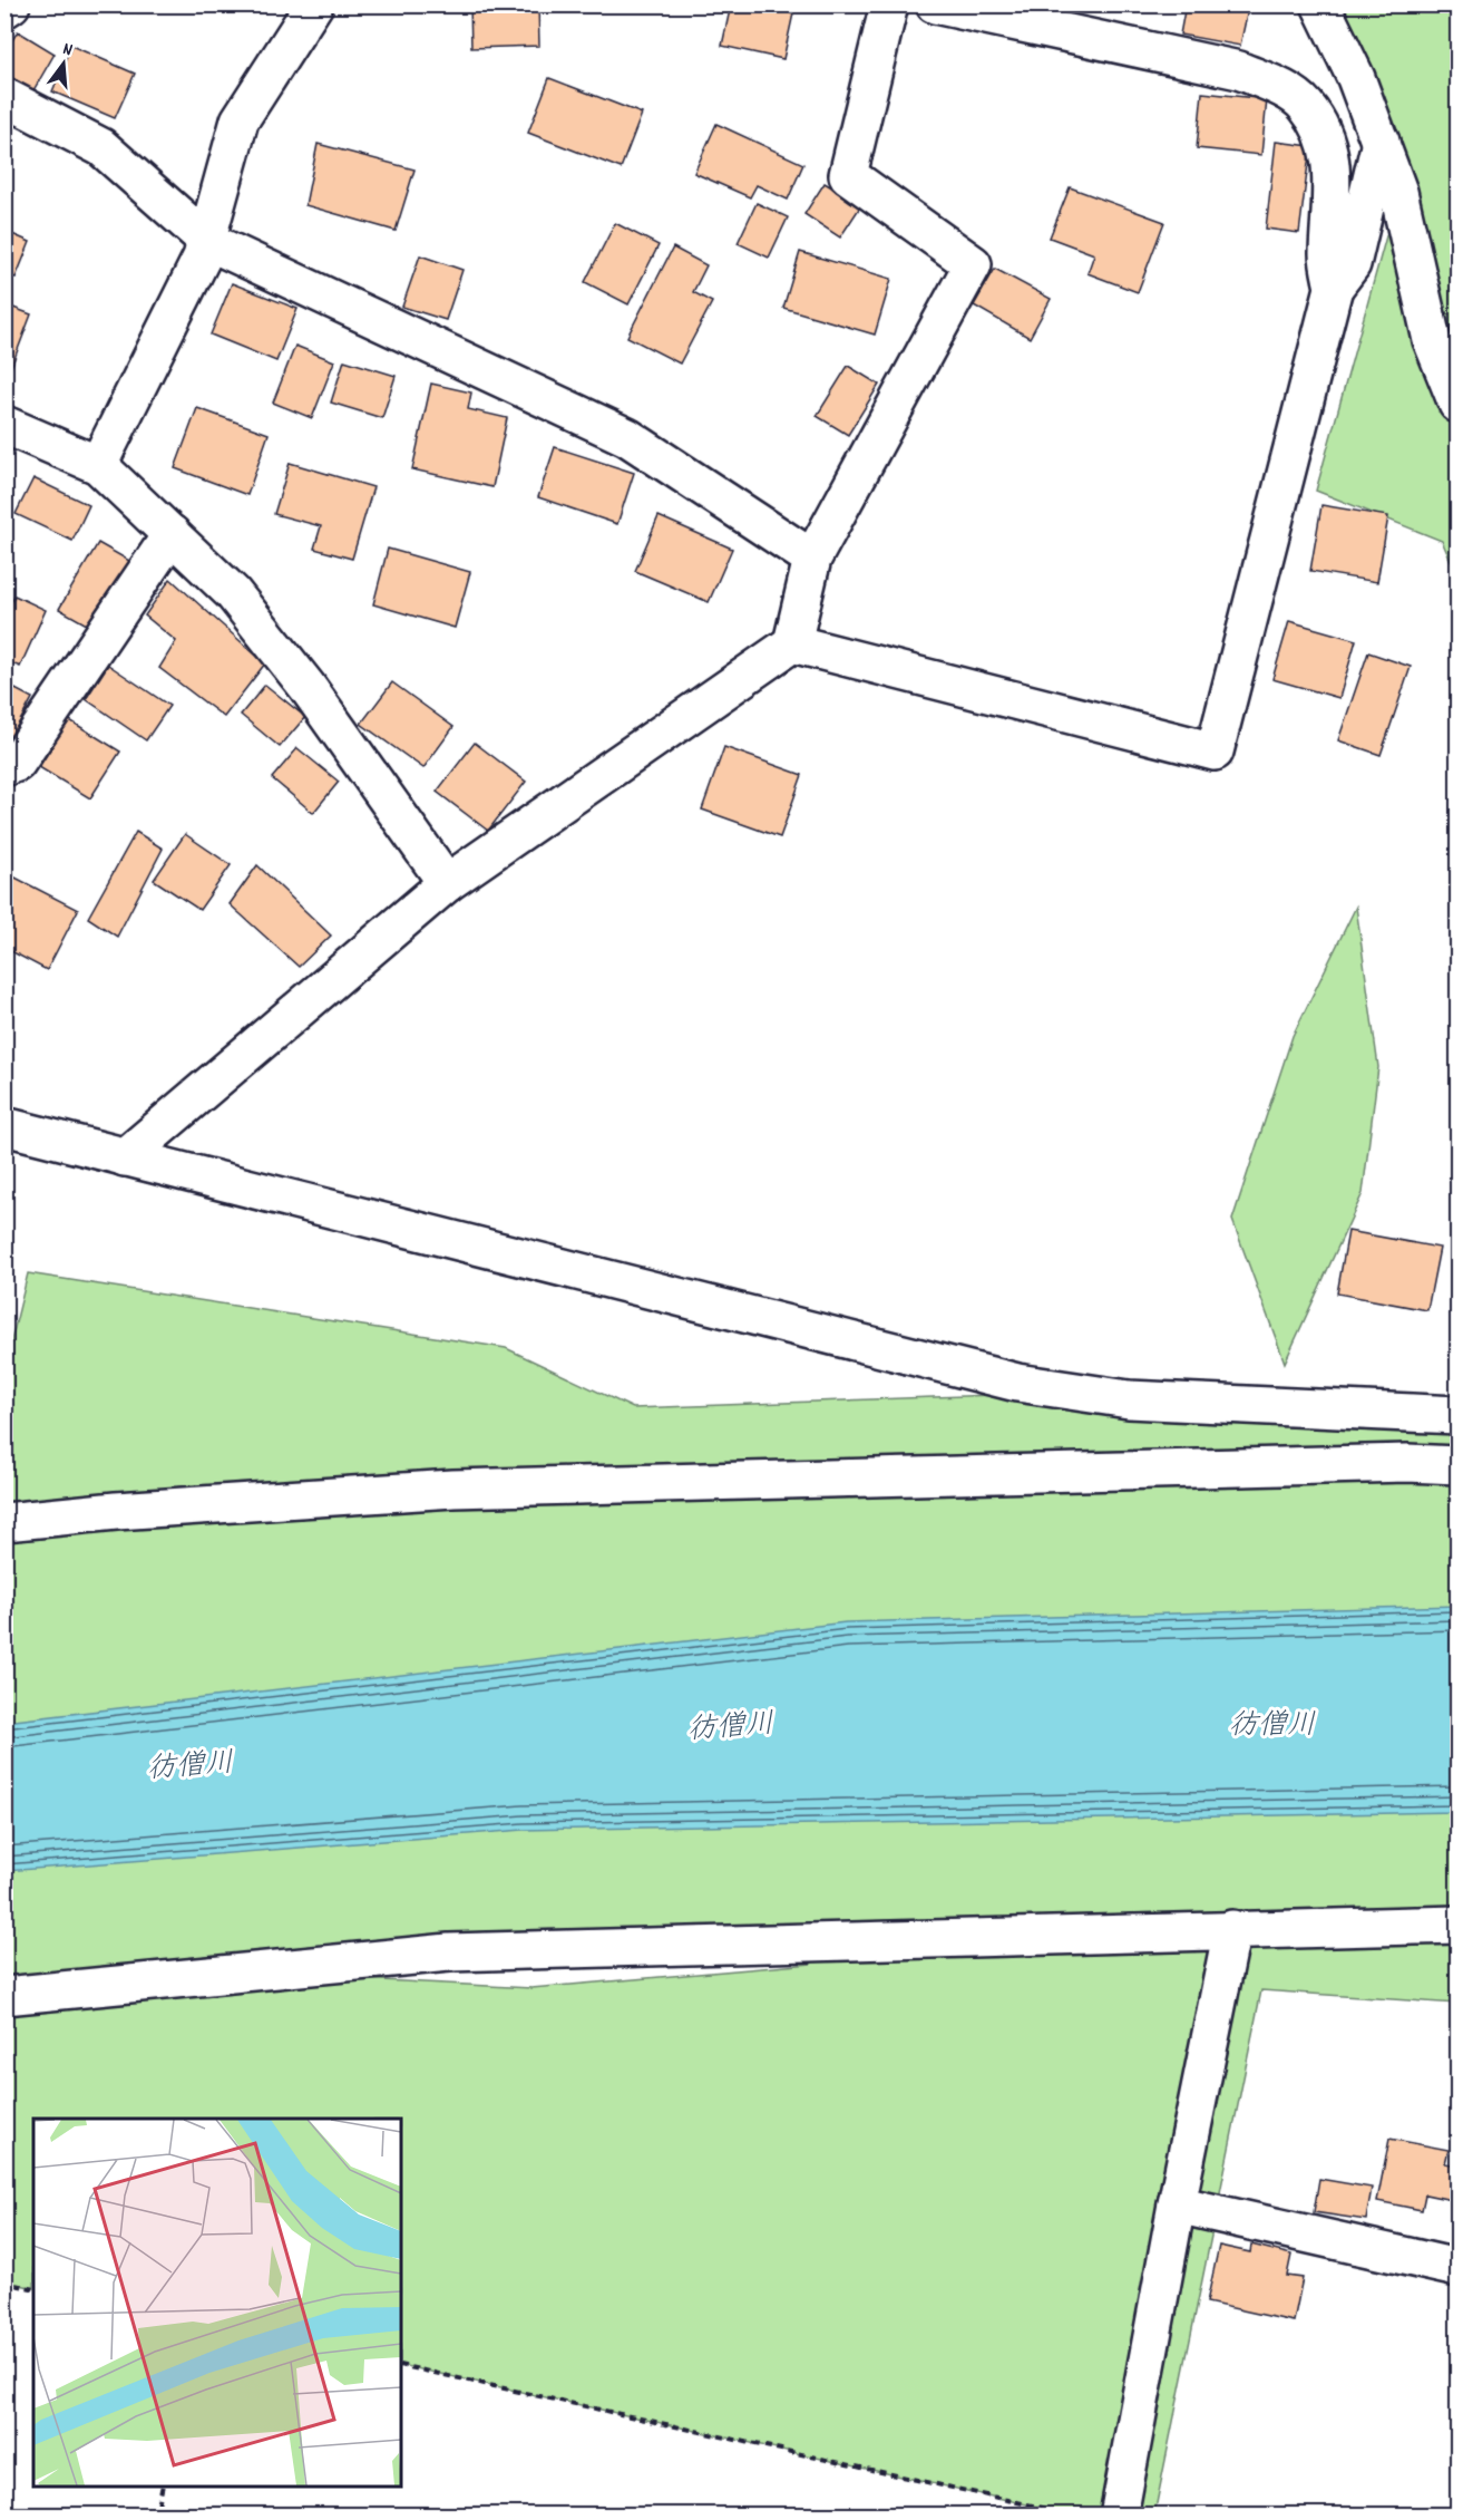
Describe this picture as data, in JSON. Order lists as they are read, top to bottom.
{
  "water": ["彷僧川"],
  "north": "top"
}
